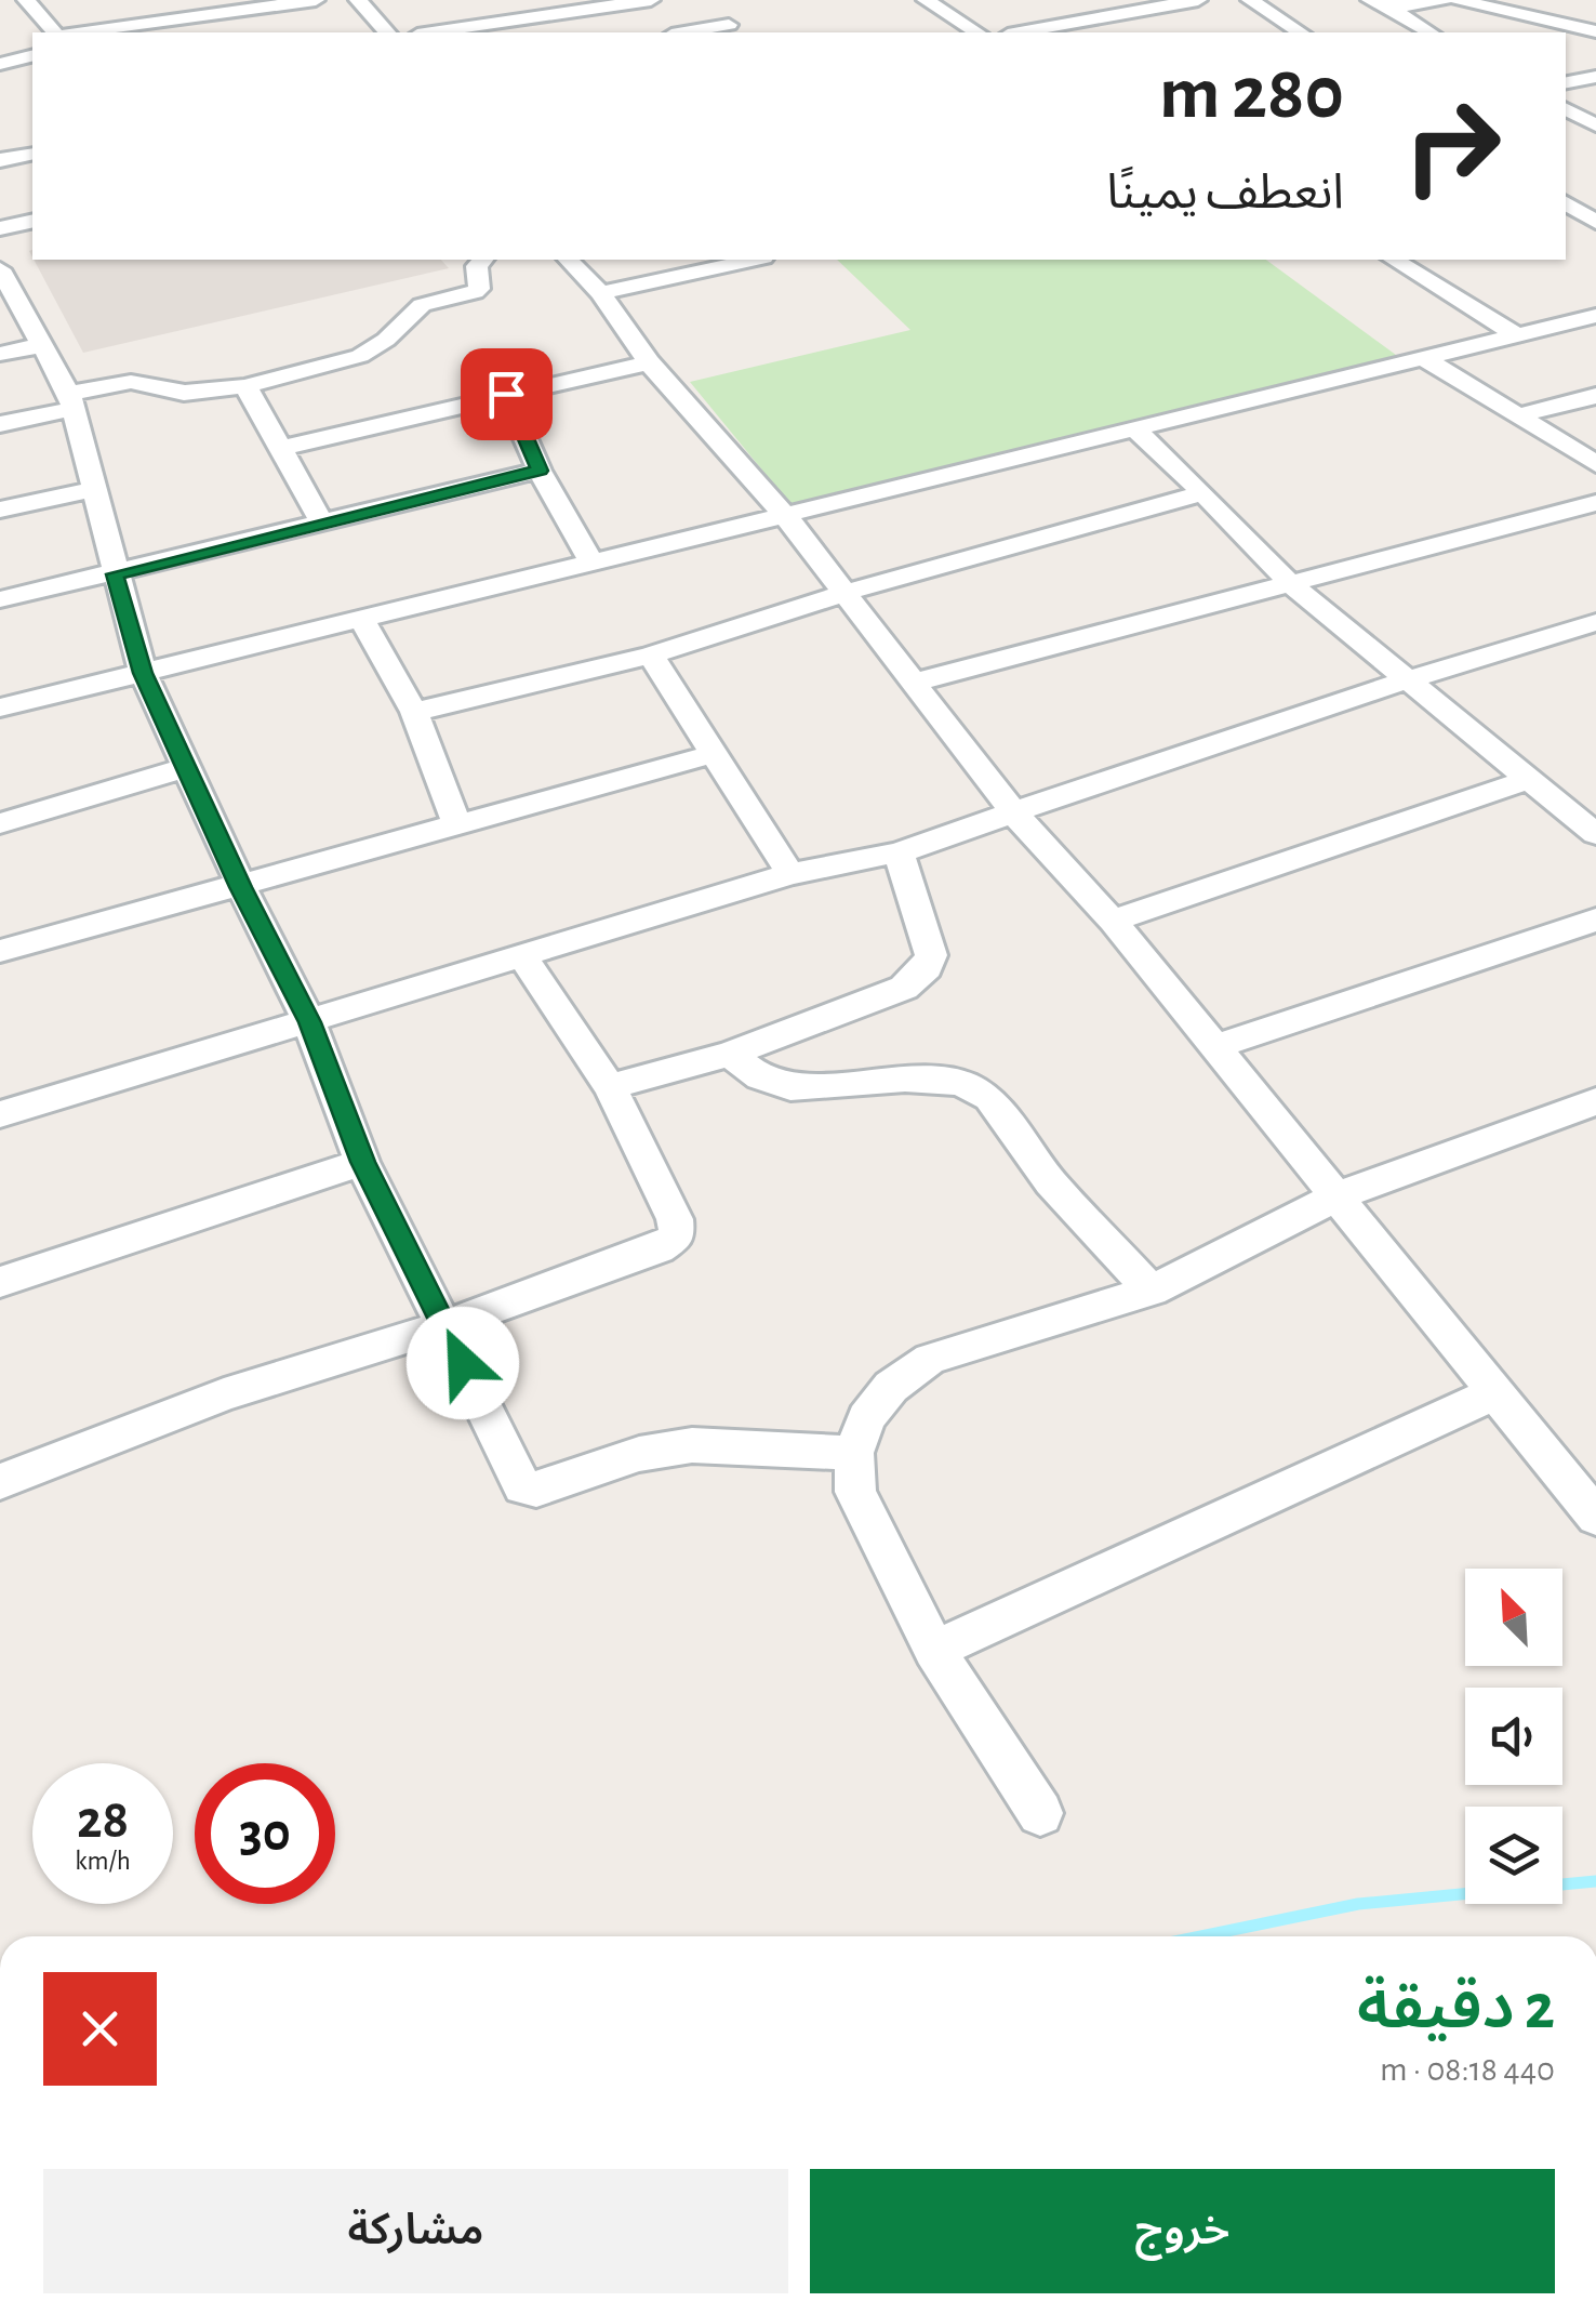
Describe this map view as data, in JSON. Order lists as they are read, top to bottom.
{
  "north": "top left",
  "page": {
    "turn": ["280 m", "انعطف يمينًا"],
    "speed": "28 km/h",
    "limit": "30",
    "heading": ["2 دقيقة", "440 m · 08:18"],
    "buttons": ["خروج", "مشاركة"]
  }
}
